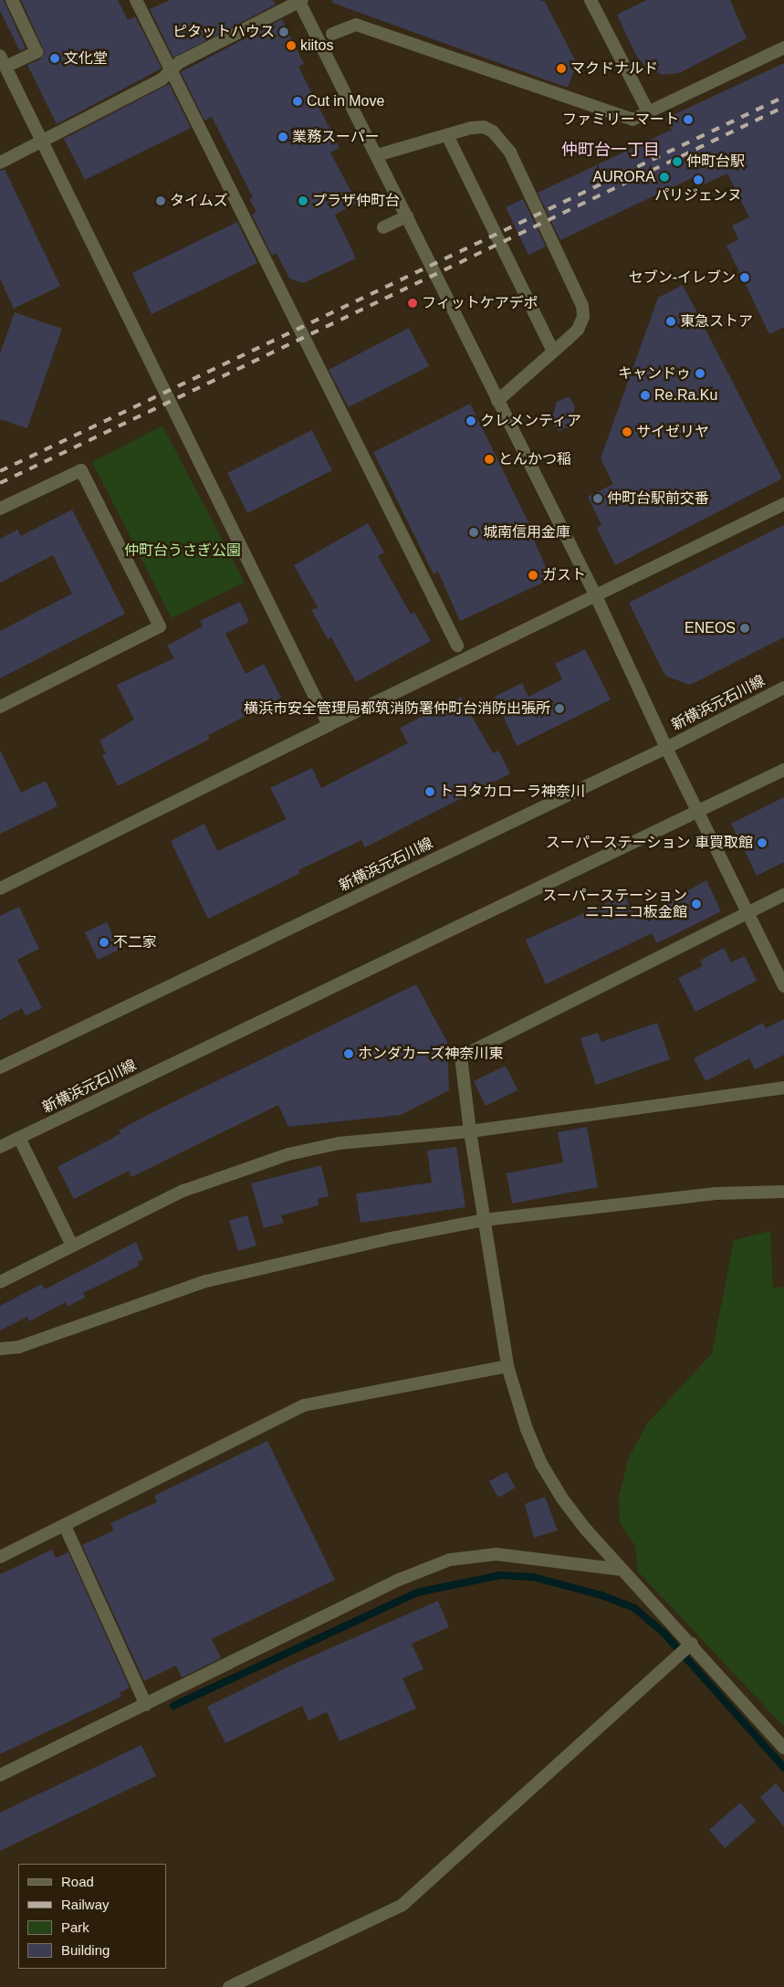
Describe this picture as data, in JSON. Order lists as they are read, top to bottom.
{
  "streets": {
    "street": ["新横浜元石川線"]
  },
  "districts": ["仲町台一丁目"],
  "parks": ["仲町台うさぎ公園"],
  "places": [
    "ピタットハウス",
    "kiitos",
    "文化堂",
    "マクドナルド",
    "Cut in Move",
    "ファミリーマート",
    "業務スーパー",
    "仲町台駅",
    "AURORA",
    "パリジェンヌ",
    "タイムズ",
    "プラザ仲町台",
    "セブン-イレブン",
    "フィットケアデポ",
    "東急ストア",
    "キャンドゥ",
    "Re.Ra.Ku",
    "クレメンティア",
    "サイゼリヤ",
    "とんかつ稲",
    "仲町台駅前交番",
    "城南信用金庫",
    "ガスト",
    "ENEOS",
    "横浜市安全管理局都筑消防署仲町台消防出張所",
    "トヨタカローラ神奈川",
    "スーパーステーション 車買取館",
    "スーパーステーション ニコニコ板金館",
    "不二家",
    "ホンダカーズ神奈川東"
  ],
  "legend": [
    "Road",
    "Railway",
    "Park",
    "Building"
  ]
}
